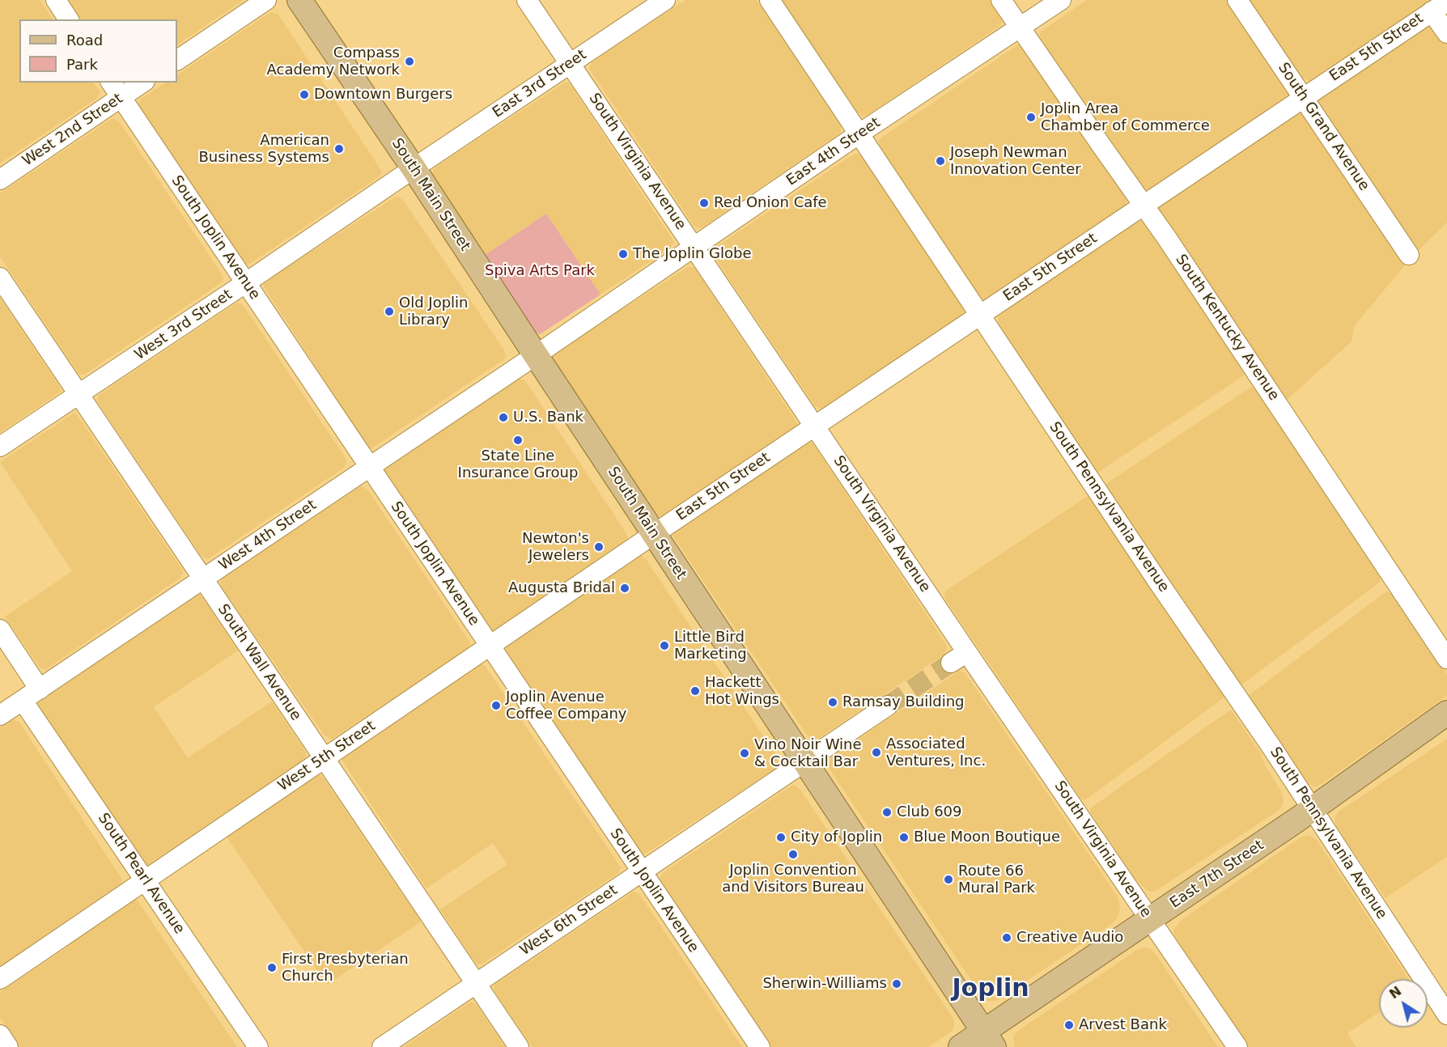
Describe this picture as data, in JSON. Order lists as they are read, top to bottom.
{
  "streets": {
    "main road": ["South Main Street", "East 7th Street"],
    "street": [
      "East 5th Street",
      "East 3rd Street",
      "South Grand Avenue",
      "West 2nd Street",
      "East 4th Street",
      "South Virginia Avenue",
      "South Joplin Avenue",
      "West 3rd Street",
      "South Kentucky Avenue",
      "South Pennsylvania Avenue",
      "West 4th Street",
      "South Wall Avenue",
      "West 5th Street",
      "South Pearl Avenue",
      "West 6th Street"
    ]
  },
  "crossings": [
    ["East 5th Street", "South Grand Avenue"],
    ["East 5th Street", "South Virginia Avenue"],
    ["East 5th Street", "South Main Street"],
    ["East 5th Street", "South Kentucky Avenue"],
    ["East 5th Street", "South Pennsylvania Avenue"],
    ["East 5th Street", "West 5th Street"],
    ["East 3rd Street", "South Virginia Avenue"],
    ["East 3rd Street", "South Main Street"],
    ["East 3rd Street", "West 3rd Street"],
    ["West 2nd Street", "South Joplin Avenue"],
    ["East 4th Street", "South Virginia Avenue"],
    ["East 4th Street", "South Main Street"],
    ["East 4th Street", "South Kentucky Avenue"],
    ["East 4th Street", "South Pennsylvania Avenue"],
    ["East 4th Street", "West 4th Street"],
    ["South Virginia Avenue", "East 7th Street"],
    ["South Main Street", "West 3rd Street"],
    ["South Main Street", "West 4th Street"],
    ["South Main Street", "West 5th Street"],
    ["South Main Street", "East 7th Street"],
    ["South Main Street", "West 6th Street"],
    ["South Joplin Avenue", "West 3rd Street"],
    ["South Joplin Avenue", "West 4th Street"],
    ["South Joplin Avenue", "West 5th Street"],
    ["South Joplin Avenue", "West 6th Street"],
    ["West 3rd Street", "South Wall Avenue"],
    ["South Pennsylvania Avenue", "East 7th Street"],
    ["West 4th Street", "South Wall Avenue"],
    ["West 4th Street", "South Pearl Avenue"],
    ["South Wall Avenue", "West 5th Street"],
    ["South Wall Avenue", "West 6th Street"],
    ["West 5th Street", "South Pearl Avenue"]
  ],
  "districts": ["Joplin"],
  "parks": ["Spiva Arts Park"],
  "places": [
    "Compass Academy Network",
    "Downtown Burgers",
    "Joplin Area Chamber of Commerce",
    "American Business Systems",
    "Joseph Newman Innovation Center",
    "Red Onion Cafe",
    "The Joplin Globe",
    "Old Joplin Library",
    "U.S. Bank",
    "State Line Insurance Group",
    "Newton's Jewelers",
    "Augusta Bridal",
    "Little Bird Marketing",
    "Hackett Hot Wings",
    "Ramsay Building",
    "Joplin Avenue Coffee Company",
    "Associated Ventures, Inc.",
    "Vino Noir Wine & Cocktail Bar",
    "Club 609",
    "City of Joplin",
    "Blue Moon Boutique",
    "Joplin Convention and Visitors Bureau",
    "Route 66 Mural Park",
    "Creative Audio",
    "First Presbyterian Church",
    "Sherwin-Williams",
    "Arvest Bank"
  ],
  "legend": ["Road", "Park"],
  "north": "top left"
}
